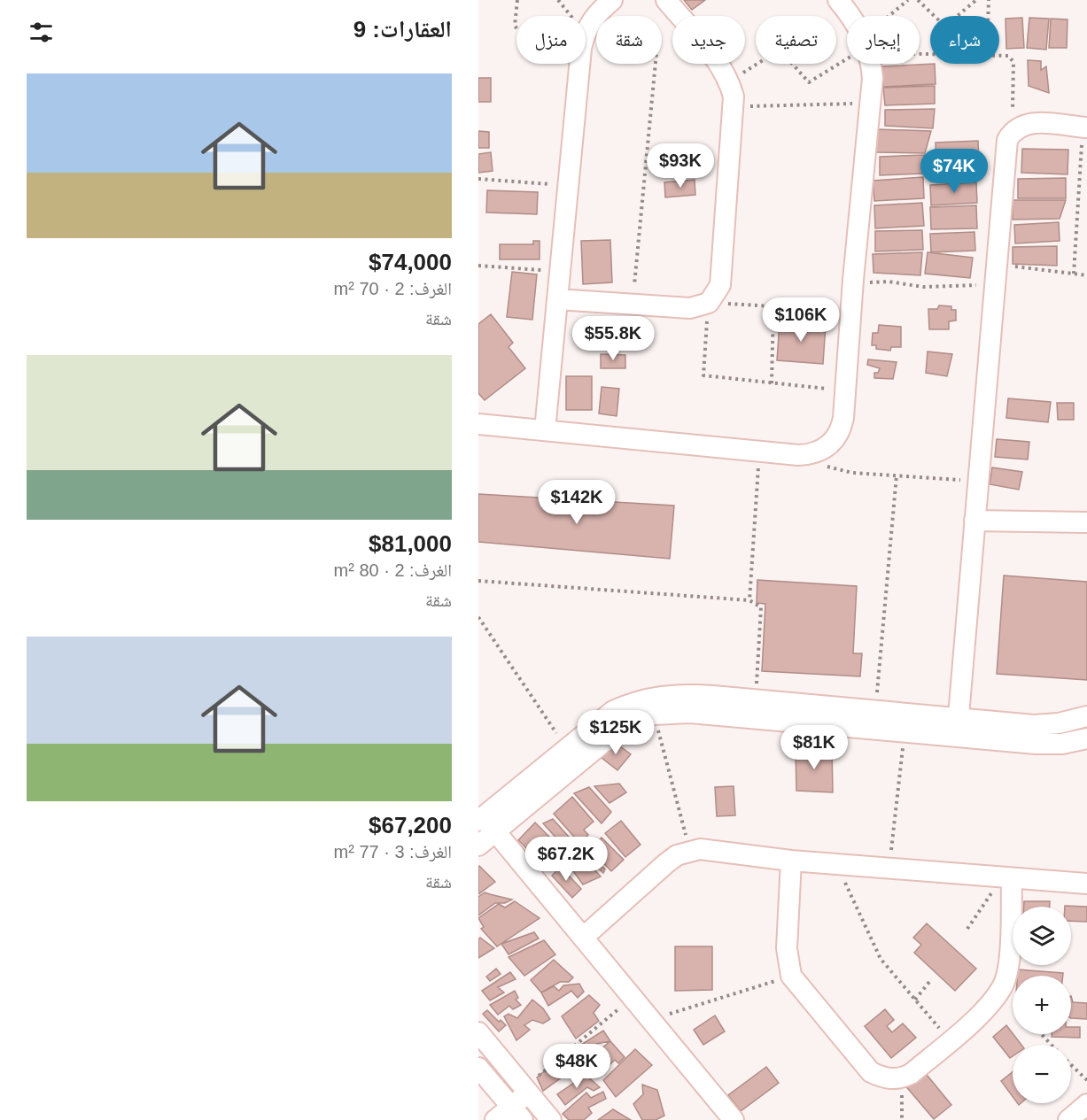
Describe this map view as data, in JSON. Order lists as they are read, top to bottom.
{
  "page": {
    "heading": "العقارات: 9",
    "chip": [
      "شراء",
      "إيجار",
      "تصفية",
      "جديد",
      "شقة",
      "منزل"
    ],
    "list": [
      {
        "name": "$74,000",
        "note": "الغرف: 2 · 70 m² · شقة"
      },
      {
        "name": "$81,000",
        "note": "الغرف: 2 · 80 m² · شقة"
      },
      {
        "name": "$67,200",
        "note": "الغرف: 3 · 77 m² · شقة"
      }
    ],
    "price": [
      "$93K",
      "$74K",
      "$106K",
      "$55.8K",
      "$142K",
      "$125K",
      "$81K",
      "$67.2K",
      "$48K"
    ],
    "map_buttons": ["+", "−"]
  }
}
